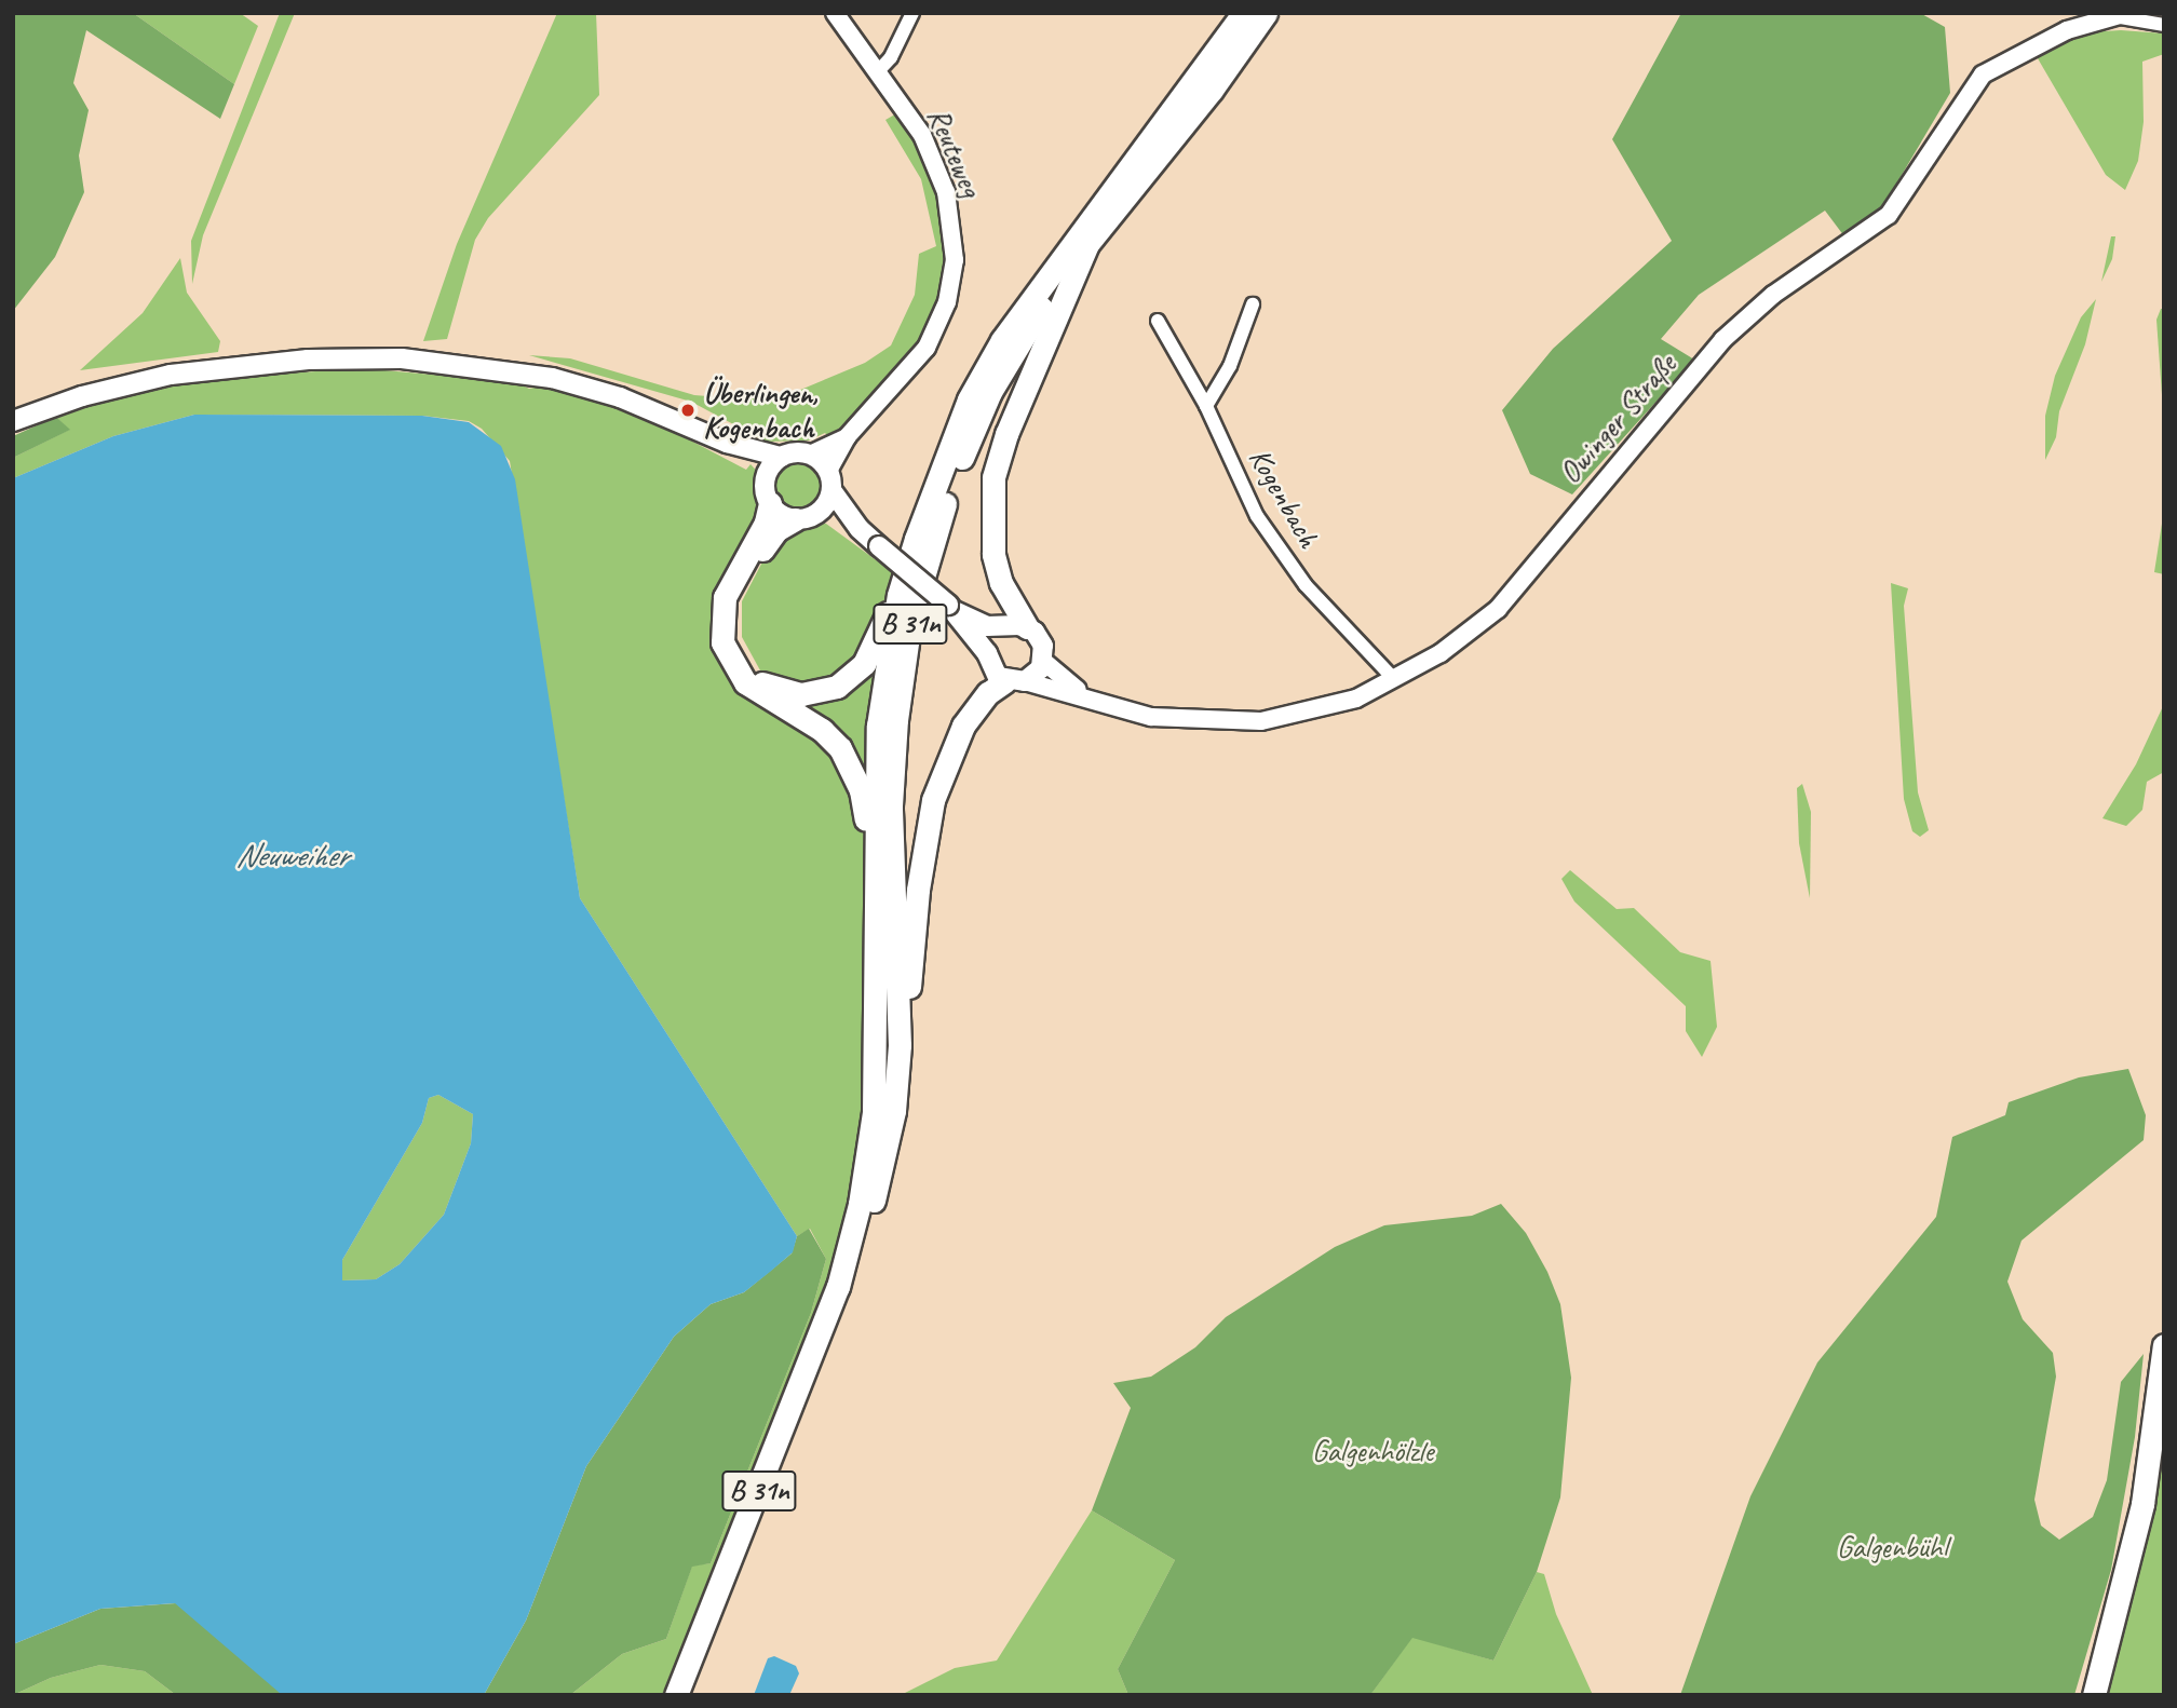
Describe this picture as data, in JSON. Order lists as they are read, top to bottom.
{
  "streets": {
    "main road": ["B 31n"],
    "street": ["Reuteweg", "Owinger Straße", "Kogenbach"]
  },
  "crossings": [
    ["Owinger Straße", "Kogenbach"]
  ],
  "water": ["Neuweiher"],
  "parks": ["Galgenhölzle", "Galgenbühl"],
  "places": ["Überlingen, Kogenbach"]
}
